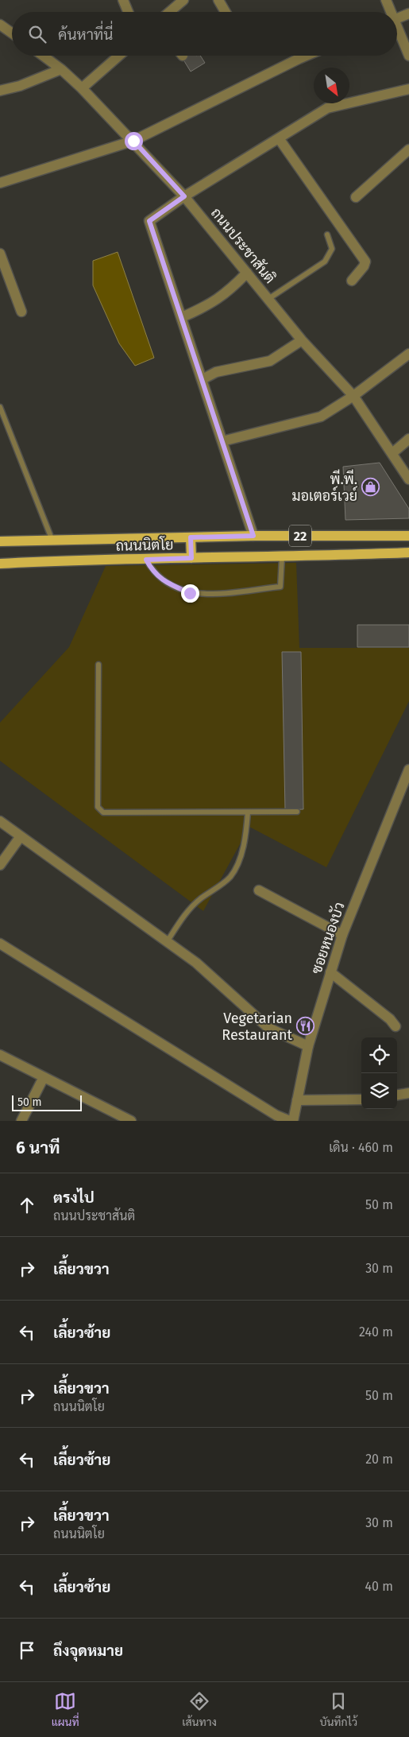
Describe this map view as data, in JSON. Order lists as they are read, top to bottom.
{
  "streets": {
    "main road": ["22", "ถนนนิตโย"],
    "street": ["ถนนประชาสันติ", "ซอยหนองบัว"]
  },
  "places": {
    "shop": ["พี.พี. มอเตอร์เวย์"],
    "restaurant": ["Vegetarian Restaurant"]
  },
  "scale_bar": "50 m",
  "north": "bottom right",
  "page": {
    "search": "ค้นหาที่นี่",
    "scale": "50 m",
    "heading": ["6 นาที", "เดิน · 460 m"],
    "list": [
      ["ตรงไป", "ถนนประชาสันติ", "50 m"],
      ["เลี้ยวขวา", "30 m"],
      ["เลี้ยวซ้าย", "240 m"],
      ["เลี้ยวขวา", "ถนนนิตโย", "50 m"],
      ["เลี้ยวซ้าย", "20 m"],
      ["เลี้ยวขวา", "ถนนนิตโย", "30 m"],
      ["เลี้ยวซ้าย", "40 m"],
      "ถึงจุดหมาย"
    ],
    "nav": ["แผนที่", "เส้นทาง", "บันทึกไว้"]
  }
}
